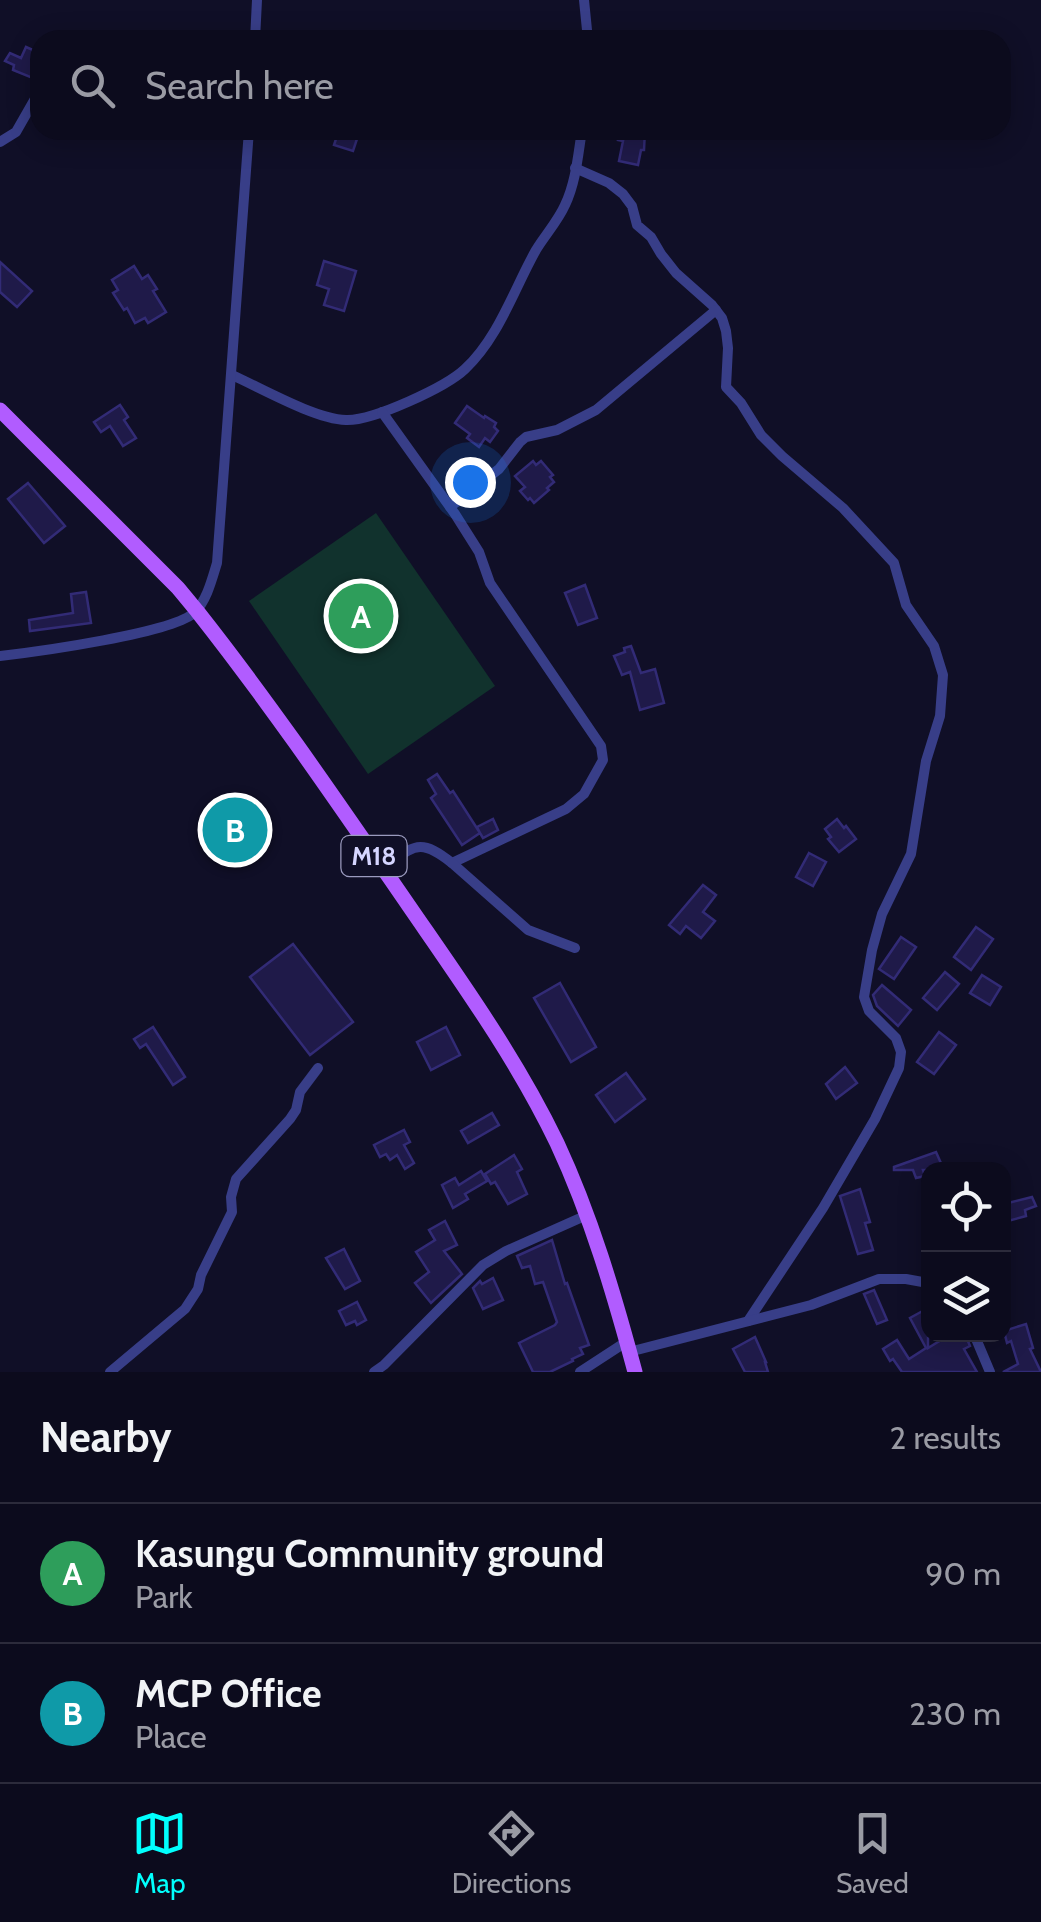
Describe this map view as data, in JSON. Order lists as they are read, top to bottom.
{
  "streets": {
    "main road": ["M18"]
  },
  "page": {
    "search": "Search here",
    "pins": ["A", "B"],
    "heading": ["Nearby", "2 results"],
    "list": [
      {
        "mark": "A",
        "name": "Kasungu Community ground",
        "note": "Park",
        "value": "90 m"
      },
      {
        "mark": "B",
        "name": "MCP Office",
        "note": "Place",
        "value": "230 m"
      }
    ],
    "nav": ["Map", "Directions", "Saved"]
  }
}
